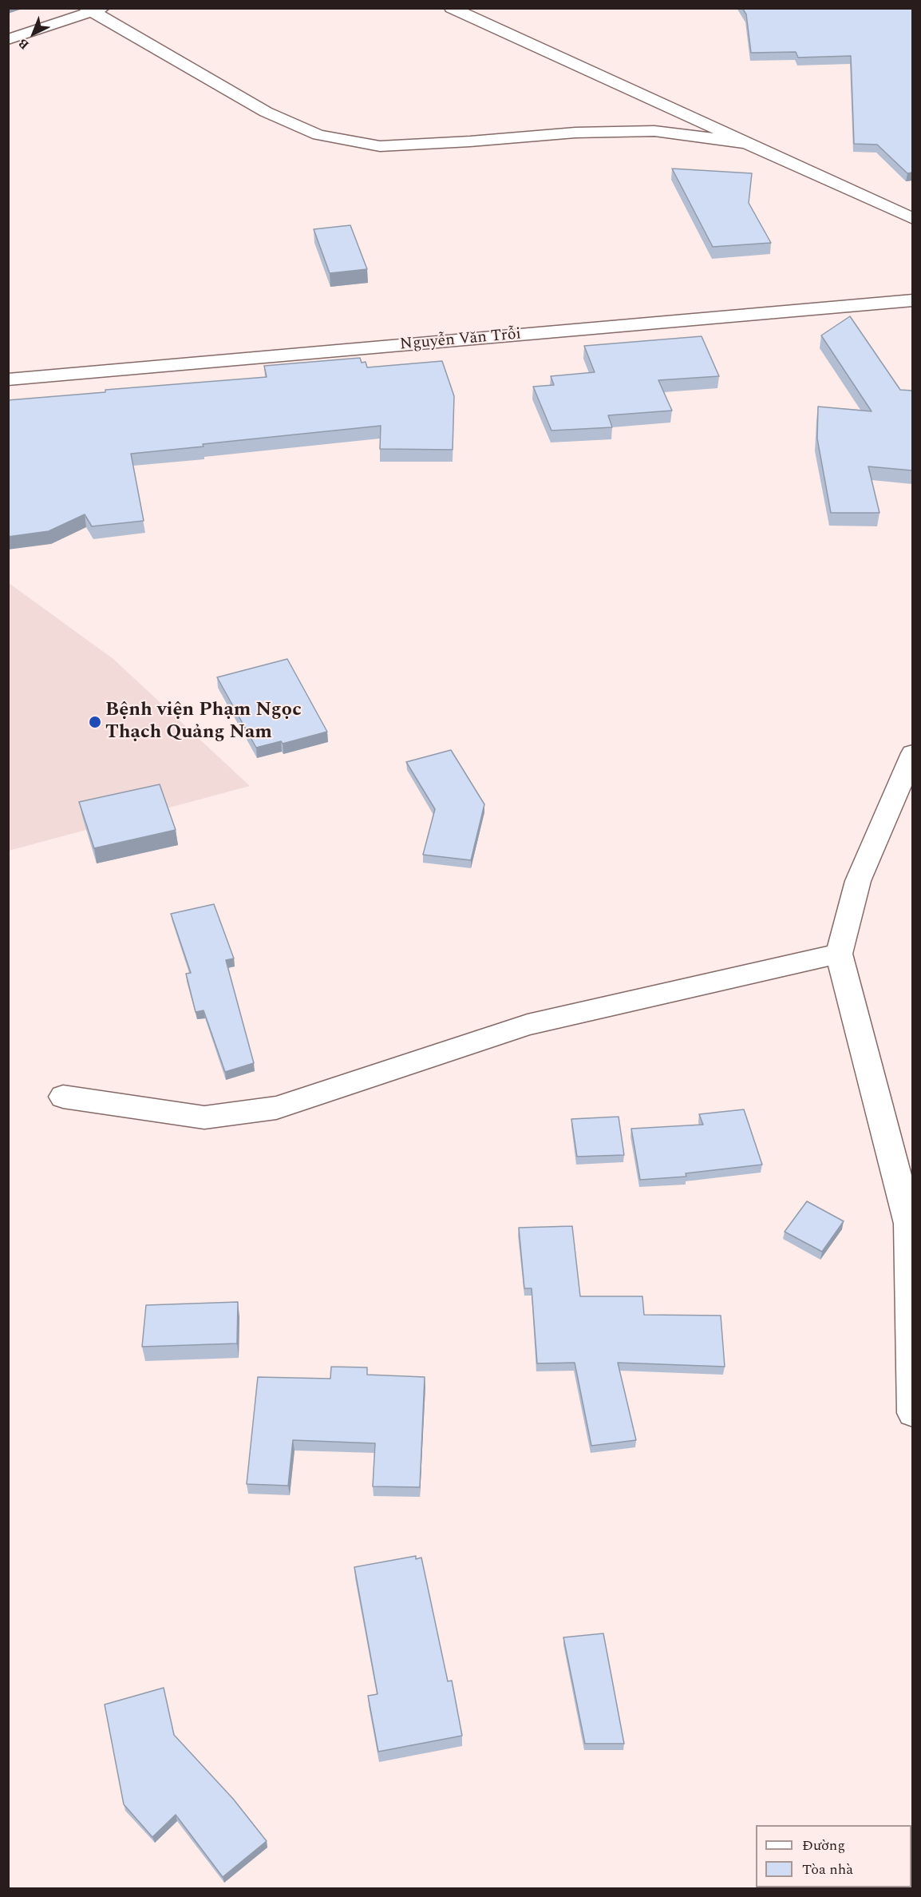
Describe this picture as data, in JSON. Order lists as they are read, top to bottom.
{
  "streets": {
    "street": ["Nguyễn Văn Trỗi"]
  },
  "places": ["Bệnh viện Phạm Ngọc Thạch Quảng Nam"],
  "legend": ["Đường", "Tòa nhà"],
  "north": "bottom left"
}
